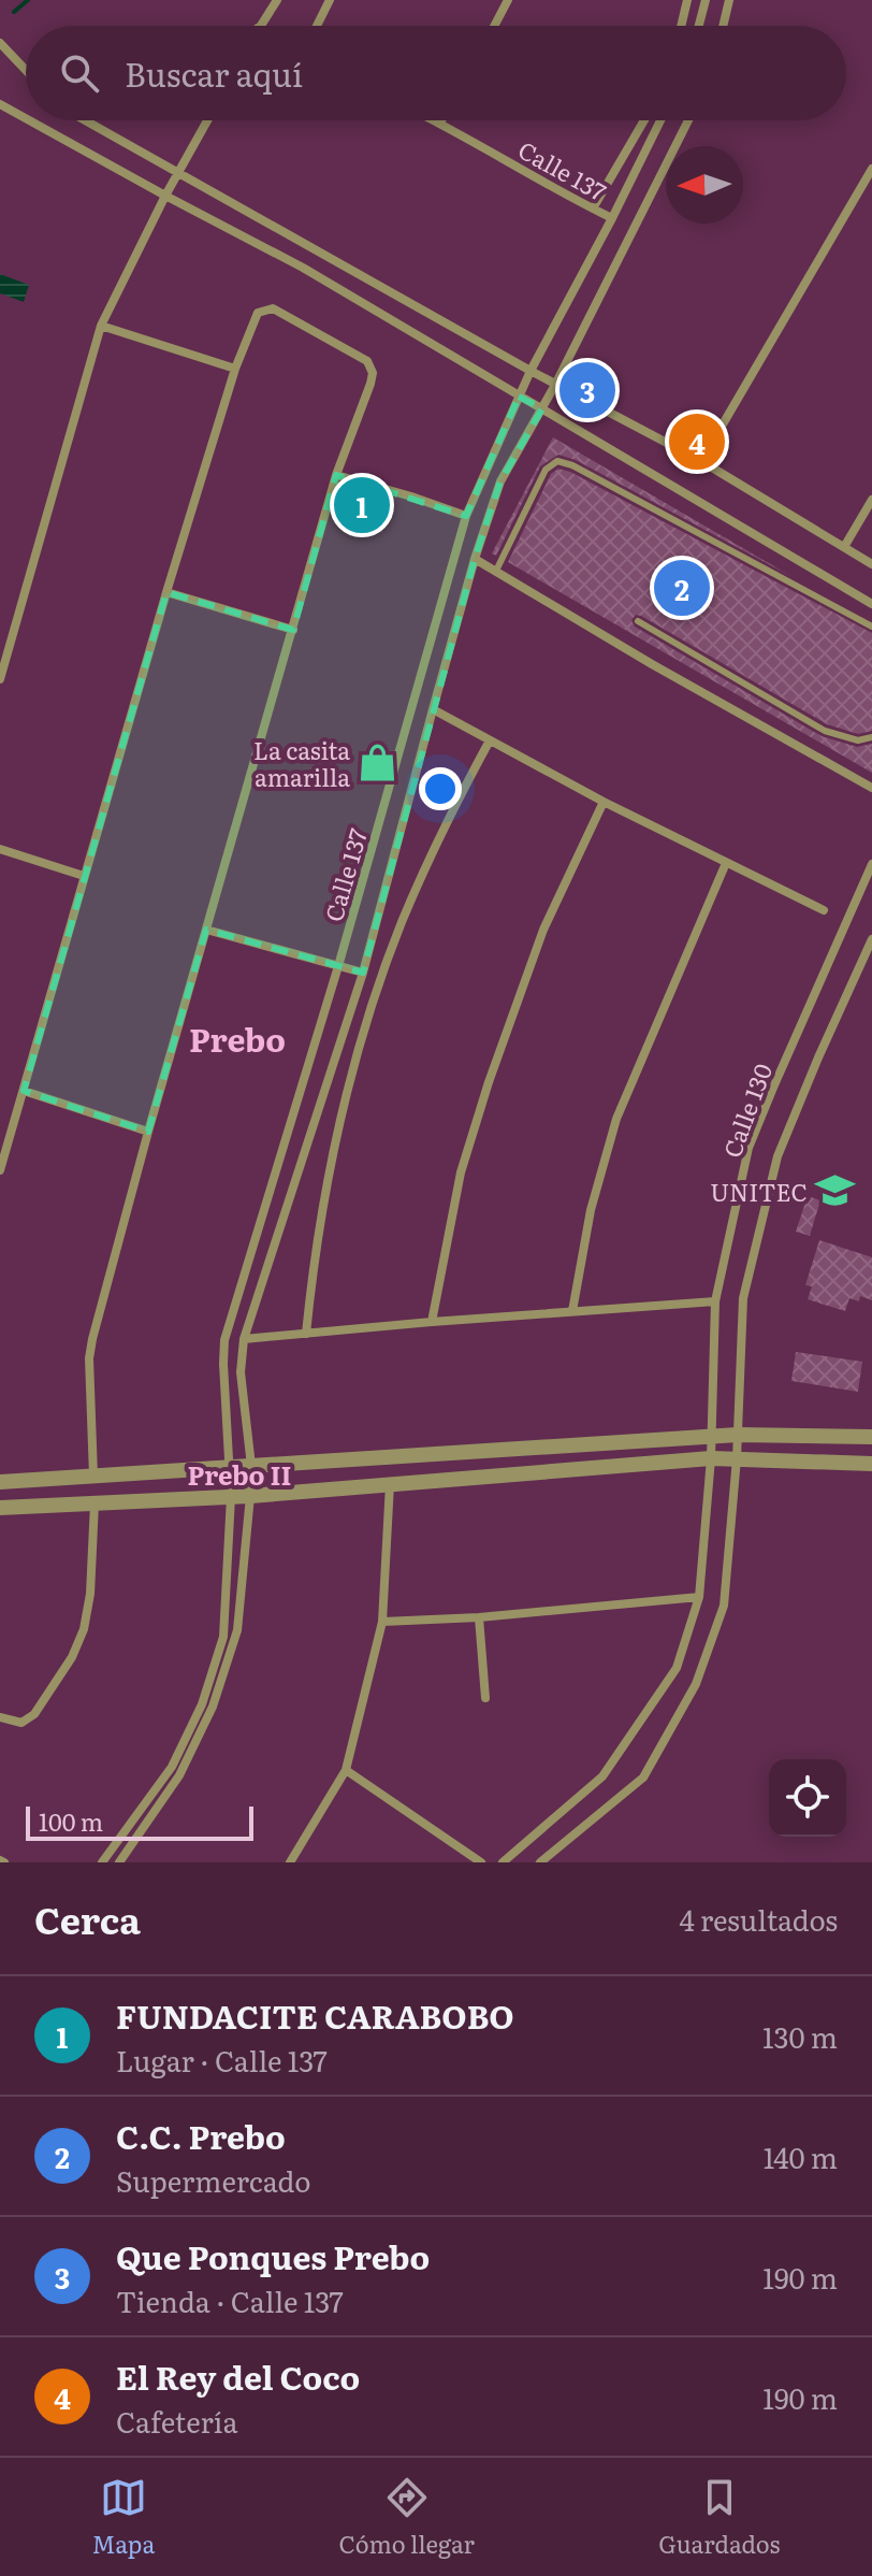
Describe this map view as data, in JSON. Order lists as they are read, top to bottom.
{
  "streets": {
    "street": ["Calle 137", "Calle 130"]
  },
  "districts": ["Prebo", "Prebo II"],
  "places": {
    "shop": ["La casita amarilla"],
    "school or university": ["UNITEC"]
  },
  "scale_bar": "100 m",
  "north": "left",
  "page": {
    "search": "Buscar aquí",
    "pins": [
      "3",
      "4",
      "1",
      "2"
    ],
    "scale": "100 m",
    "heading": ["Cerca", "4 resultados"],
    "list": [
      {
        "mark": "1",
        "name": "FUNDACITE CARABOBO",
        "note": "Lugar · Calle 137",
        "value": "130 m"
      },
      {
        "mark": "2",
        "name": "C.C. Prebo",
        "note": "Supermercado",
        "value": "140 m"
      },
      {
        "mark": "3",
        "name": "Que Ponques Prebo",
        "note": "Tienda · Calle 137",
        "value": "190 m"
      },
      {
        "mark": "4",
        "name": "El Rey del Coco",
        "note": "Cafetería",
        "value": "190 m"
      }
    ],
    "nav": ["Mapa", "Cómo llegar", "Guardados"]
  }
}
